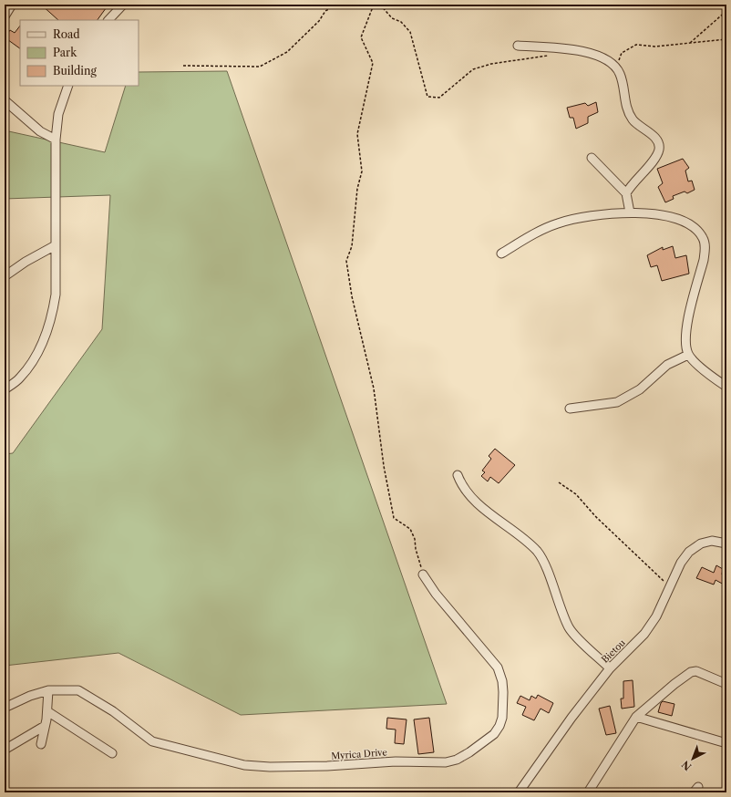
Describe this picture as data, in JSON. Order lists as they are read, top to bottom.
{
  "streets": {
    "street": ["Bietou", "Myrica Drive"]
  },
  "legend": ["Road", "Park", "Building"],
  "north": "bottom left"
}
